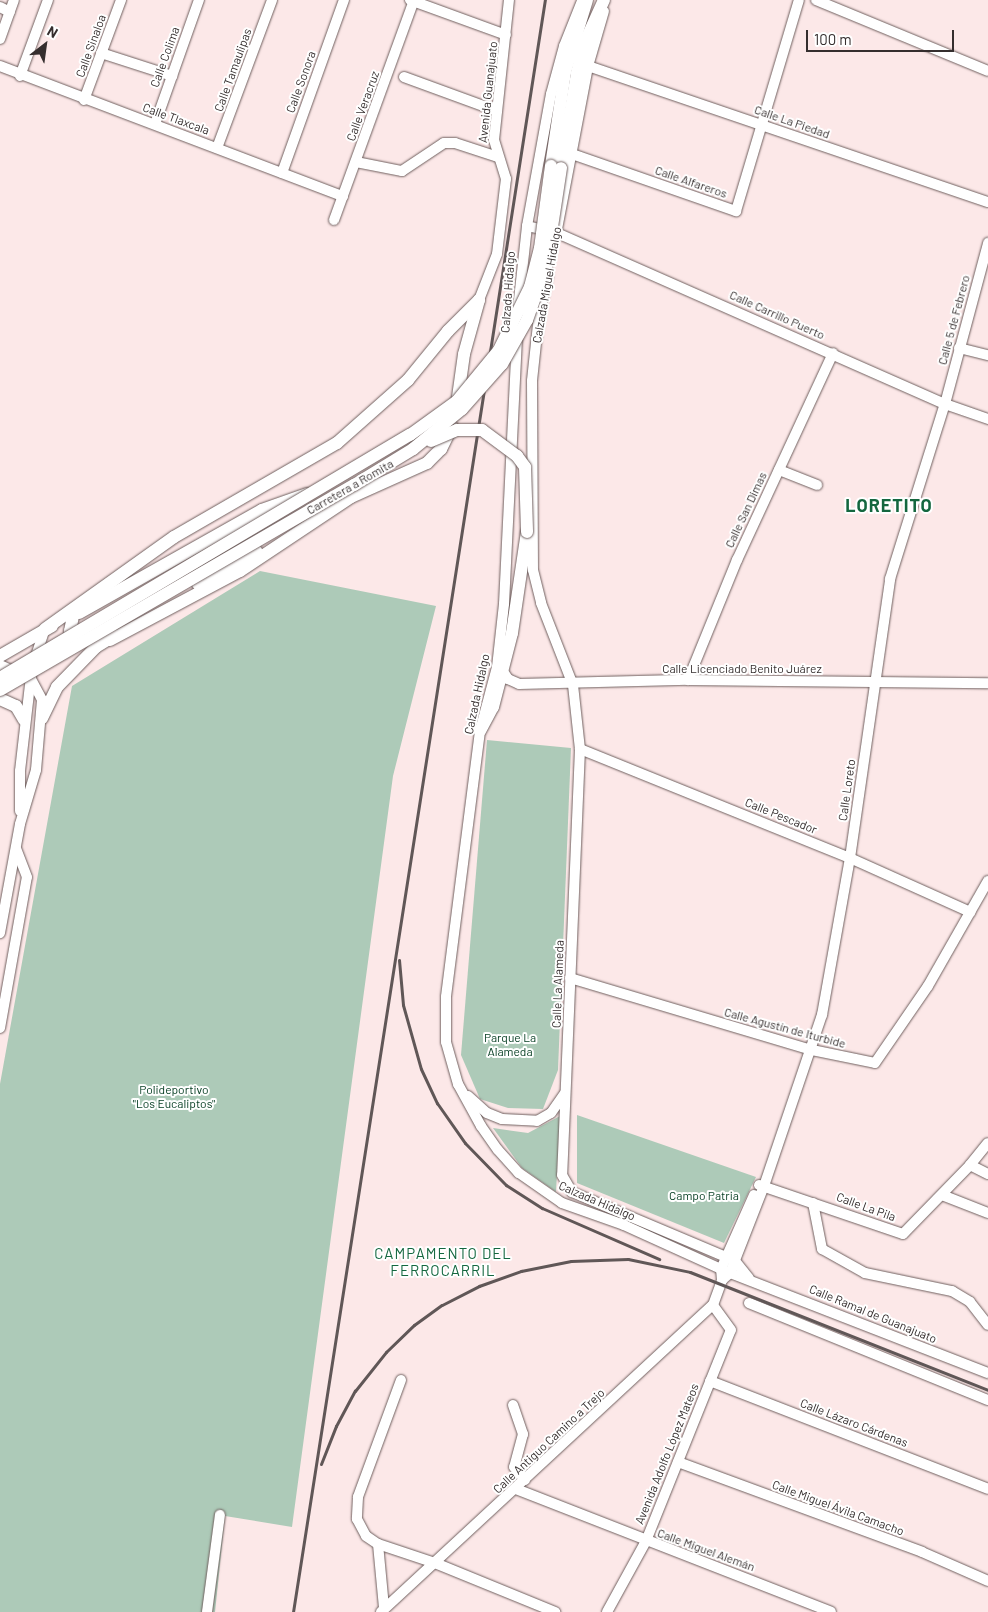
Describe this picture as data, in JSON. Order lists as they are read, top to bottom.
{
  "streets": {
    "main road": ["Calzada Miguel Hidalgo", "Carretera a Romita"],
    "street": [
      "Calle Sinaloa",
      "Calle Colima",
      "Calle Tamaulipas",
      "Calle Sonora",
      "Avenida Guanajuato",
      "Calle Veracruz",
      "Calle Tlaxcala",
      "Calle La Piedad",
      "Calle Alfareros",
      "Calzada Hidalgo",
      "Calle Carrillo Puerto",
      "Calle 5 de Febrero",
      "Calle San Dimas",
      "Calle Licenciado Benito Juárez",
      "Calle Loreto",
      "Calle Pescador",
      "Calle La Alameda",
      "Calle Agustín de Iturbide",
      "Calle La Pila",
      "Calle Ramal de Guanajuato",
      "Calle Lázaro Cárdenas",
      "Calle Antiguo Camino a Trejo",
      "Avenida Adolfo López Mateos",
      "Calle Miguel Ávila Camacho",
      "Calle Miguel Alemán"
    ]
  },
  "crossings": [
    ["Calle Sinaloa", "Calle Tlaxcala"],
    ["Calle Colima", "Calle Tlaxcala"],
    ["Calle Tamaulipas", "Calle Tlaxcala"],
    ["Calle Sonora", "Calle Tlaxcala"],
    ["Calle Veracruz", "Calle Tlaxcala"],
    ["Calle La Piedad", "Calle Alfareros"],
    ["Calle La Piedad", "Calzada Miguel Hidalgo"],
    ["Calle Alfareros", "Calzada Miguel Hidalgo"],
    ["Calzada Miguel Hidalgo", "Calle Carrillo Puerto"],
    ["Calzada Miguel Hidalgo", "Carretera a Romita"],
    ["Calzada Miguel Hidalgo", "Calle La Alameda"],
    ["Calzada Hidalgo", "Calle Carrillo Puerto"],
    ["Calzada Hidalgo", "Calle Loreto"],
    ["Calzada Hidalgo", "Calle Ramal de Guanajuato"],
    ["Calzada Hidalgo", "Calle Antiguo Camino a Trejo"],
    ["Calle Carrillo Puerto", "Calle 5 de Febrero"],
    ["Calle Carrillo Puerto", "Calle San Dimas"],
    ["Calle Carrillo Puerto", "Calle Loreto"],
    ["Calle 5 de Febrero", "Calle Loreto"],
    ["Calle San Dimas", "Calle Licenciado Benito Juárez"],
    ["Calle Licenciado Benito Juárez", "Calle Loreto"],
    ["Calle Licenciado Benito Juárez", "Calle La Alameda"],
    ["Calle Loreto", "Calle Pescador"],
    ["Calle Loreto", "Calle Agustín de Iturbide"],
    ["Calle Loreto", "Calle La Pila"],
    ["Calle Loreto", "Calle Ramal de Guanajuato"],
    ["Calle Loreto", "Calle Antiguo Camino a Trejo"],
    ["Calle Pescador", "Calle La Alameda"],
    ["Calle Pescador", "Calle Agustín de Iturbide"],
    ["Calle La Alameda", "Calle Agustín de Iturbide"],
    ["Calle Ramal de Guanajuato", "Calle Antiguo Camino a Trejo"],
    ["Calle Lázaro Cárdenas", "Avenida Adolfo López Mateos"],
    ["Calle Antiguo Camino a Trejo", "Avenida Adolfo López Mateos"],
    ["Calle Antiguo Camino a Trejo", "Calle Miguel Alemán"],
    ["Avenida Adolfo López Mateos", "Calle Miguel Ávila Camacho"],
    ["Avenida Adolfo López Mateos", "Calle Miguel Alemán"]
  ],
  "districts": ["LORETITO", "CAMPAMENTO DEL FERROCARRIL"],
  "parks": ["Parque La Alameda", "Polideportivo \"Los Eucaliptos\"", "Campo Patria"],
  "scale_bar": "100 m",
  "north": "top right"
}
